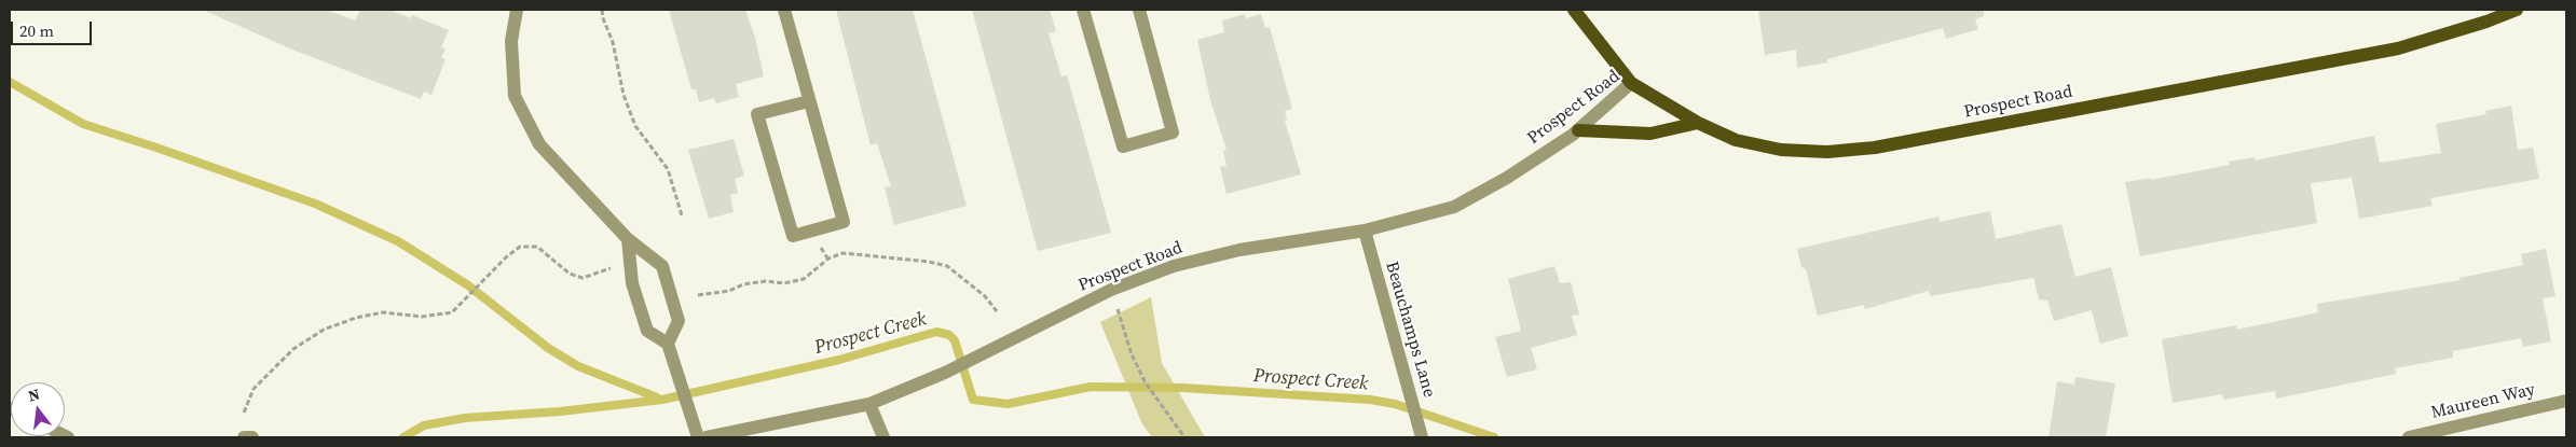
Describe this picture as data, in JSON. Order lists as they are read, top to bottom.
{
  "streets": {
    "main road": ["Prospect Road"],
    "street": ["Beauchamps Lane", "Maureen Way"]
  },
  "crossings": [
    ["Prospect Road", "Beauchamps Lane"]
  ],
  "water": ["Prospect Creek"],
  "scale_bar": "20 m",
  "north": "top"
}
